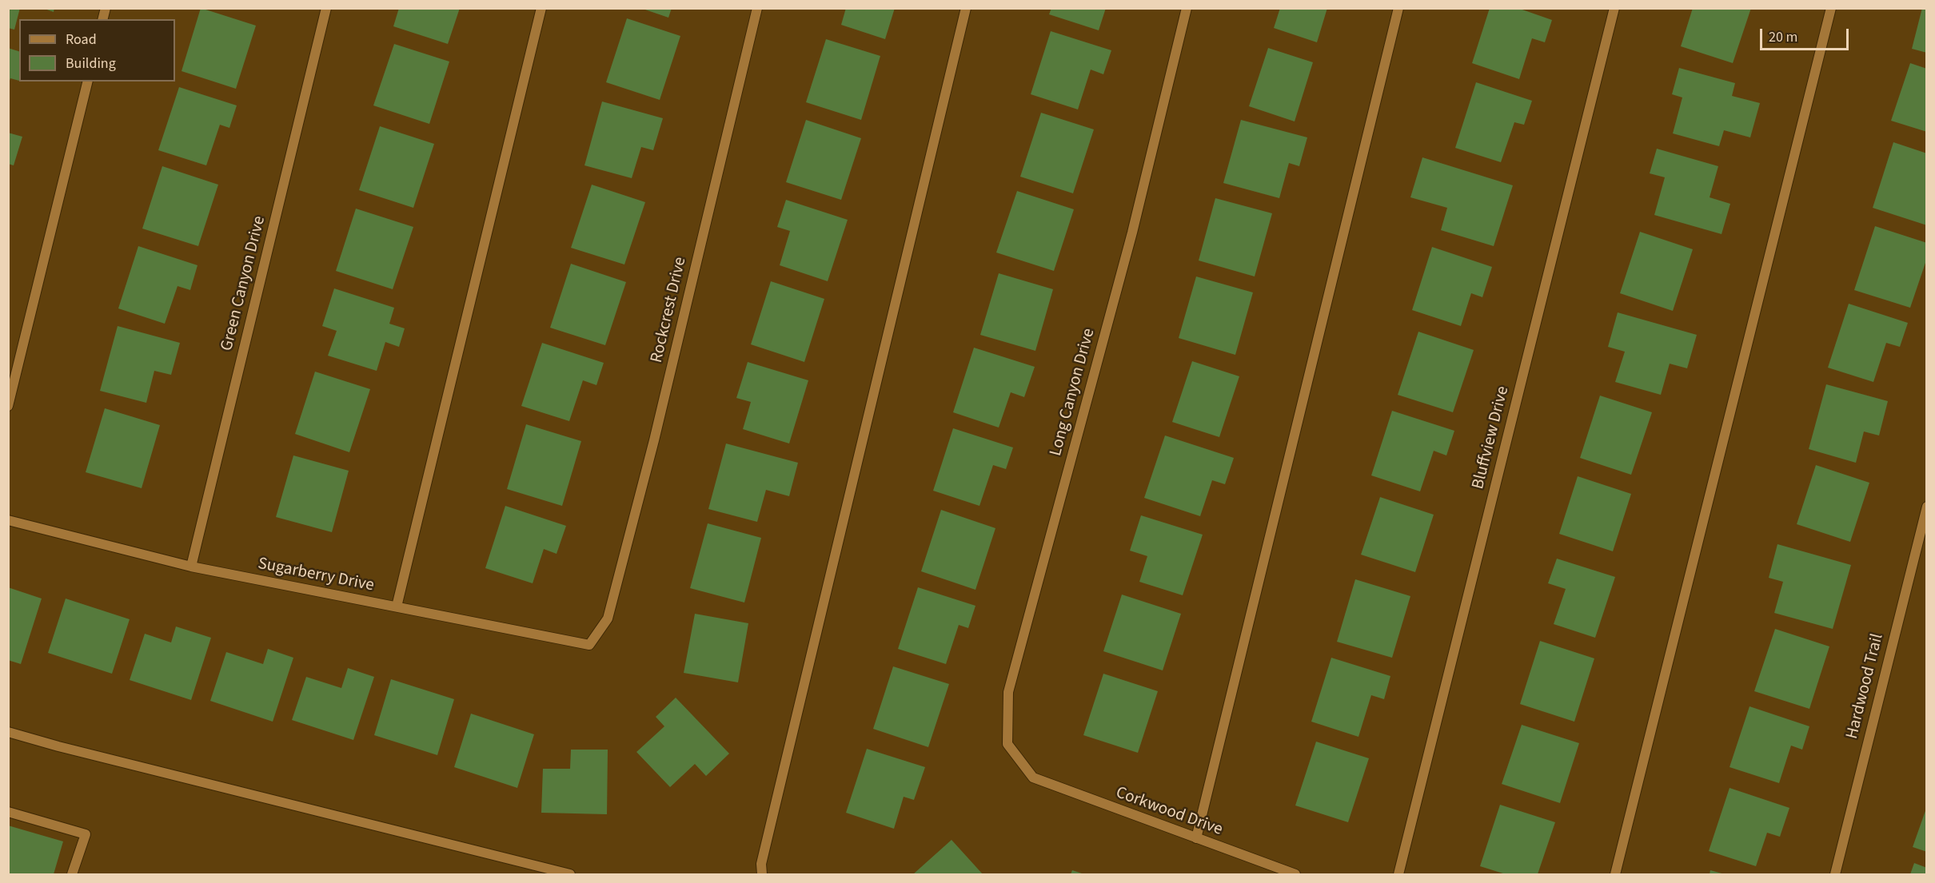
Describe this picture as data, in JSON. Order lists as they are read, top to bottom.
{
  "streets": {
    "street": [
      "Green Canyon Drive",
      "Rockcrest Drive",
      "Long Canyon Drive",
      "Bluffview Drive",
      "Sugarberry Drive",
      "Hardwood Trail",
      "Corkwood Drive"
    ]
  },
  "crossings": [
    ["Green Canyon Drive", "Sugarberry Drive"],
    ["Rockcrest Drive", "Sugarberry Drive"],
    ["Long Canyon Drive", "Corkwood Drive"]
  ],
  "legend": ["Road", "Building"],
  "scale_bar": "20 m"
}
